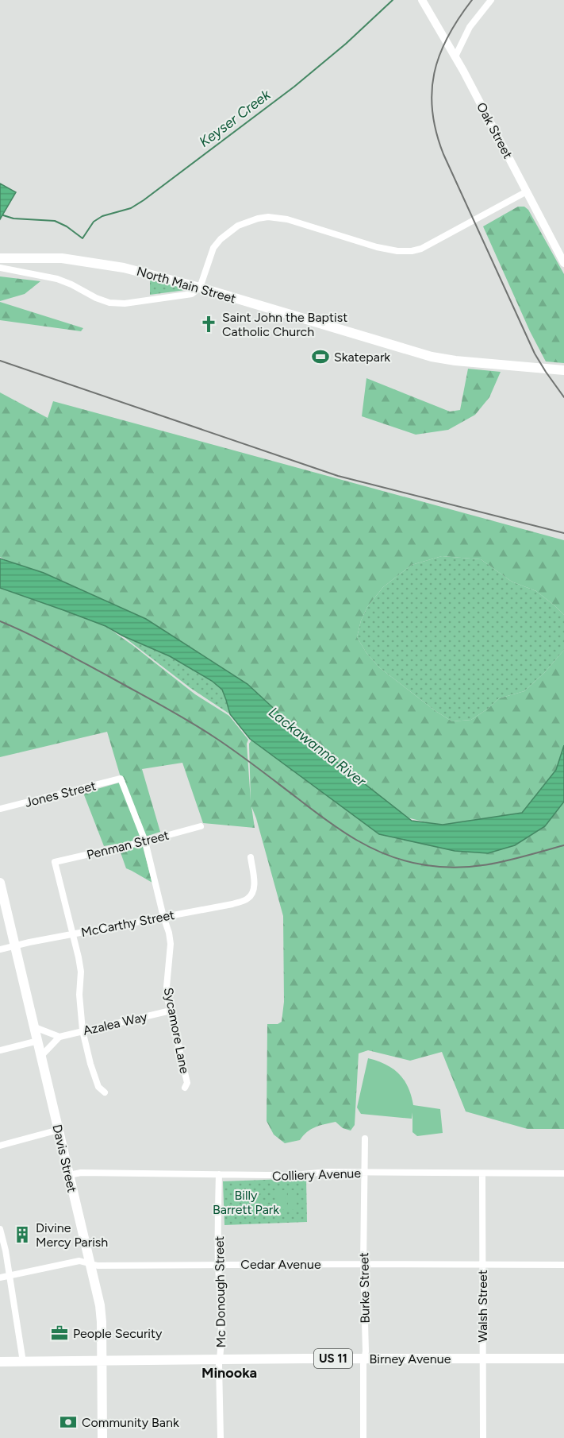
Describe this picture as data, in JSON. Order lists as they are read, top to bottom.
{
  "streets": {
    "main road": [
      "North Main Street",
      "Davis Street",
      "US 11",
      "Birney Avenue"
    ],
    "street": [
      "Oak Street",
      "Jones Street",
      "Penman Street",
      "McCarthy Street",
      "Azalea Way",
      "Sycamore Lane",
      "Colliery Avenue",
      "Cedar Avenue",
      "Burke Street",
      "Mc Donough Street",
      "Walsh Street"
    ]
  },
  "crossings": [
    ["Jones Street", "Penman Street"],
    ["Penman Street", "McCarthy Street"],
    ["McCarthy Street", "Sycamore Lane"],
    ["McCarthy Street", "Davis Street"],
    ["Azalea Way", "Sycamore Lane"],
    ["Davis Street", "Colliery Avenue"],
    ["Davis Street", "Cedar Avenue"],
    ["Davis Street", "Birney Avenue"],
    ["Colliery Avenue", "Burke Street"],
    ["Colliery Avenue", "Mc Donough Street"],
    ["Colliery Avenue", "Walsh Street"],
    ["Cedar Avenue", "Burke Street"],
    ["Cedar Avenue", "Mc Donough Street"],
    ["Cedar Avenue", "Walsh Street"],
    ["Burke Street", "Birney Avenue"],
    ["Mc Donough Street", "Birney Avenue"],
    ["Walsh Street", "Birney Avenue"]
  ],
  "districts": ["Minooka"],
  "water": ["Keyser Creek", "Lackawanna River"],
  "parks": ["Billy Barrett Park"],
  "places": {
    "church": ["Saint John the Baptist Catholic Church"],
    "sports": ["Skatepark"],
    "building": ["Divine Mercy Parish"],
    "office": ["People Security"],
    "bank": ["Community Bank"]
  }
}
